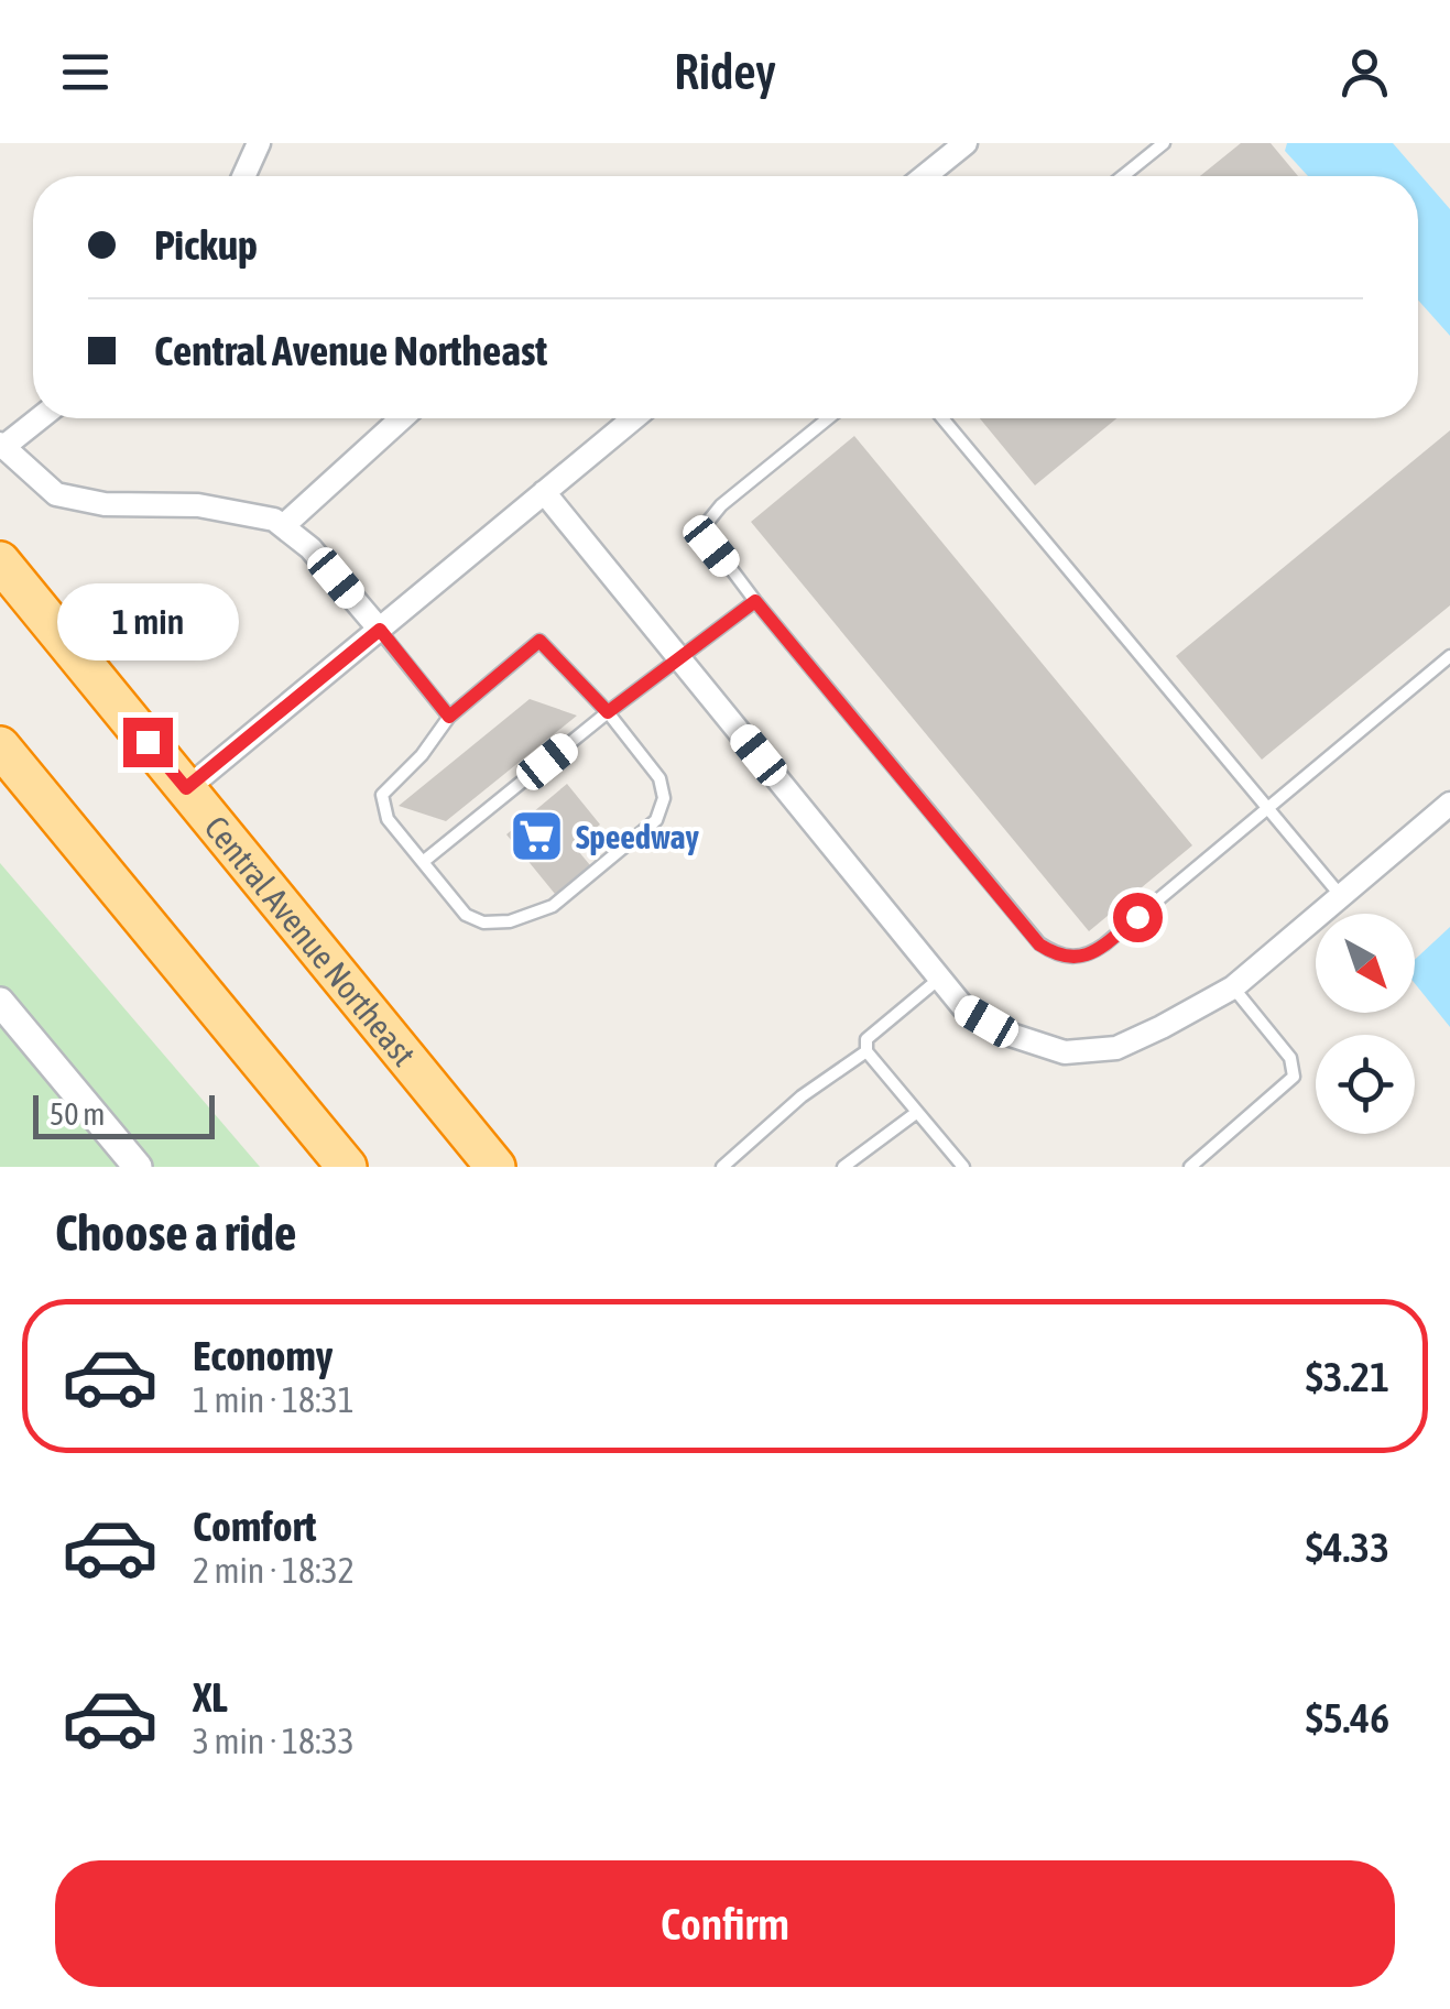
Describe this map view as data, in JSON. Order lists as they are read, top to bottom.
{
  "streets": {
    "highway": ["Central Avenue Northeast"]
  },
  "places": {
    "supermarket": ["Speedway"]
  },
  "scale_bar": "50 m",
  "north": "bottom right",
  "page": {
    "header": "Ridey",
    "banner": ["Pickup", "Central Avenue Northeast"],
    "bubble": "1 min",
    "scale": "50 m",
    "heading": "Choose a ride",
    "list": [
      {
        "name": "Economy",
        "note": "1 min · 18:31",
        "value": "$3.21"
      },
      {
        "name": "Comfort",
        "note": "2 min · 18:32",
        "value": "$4.33"
      },
      {
        "name": "XL",
        "note": "3 min · 18:33",
        "value": "$5.46"
      }
    ],
    "buttons": "Confirm"
  }
}
